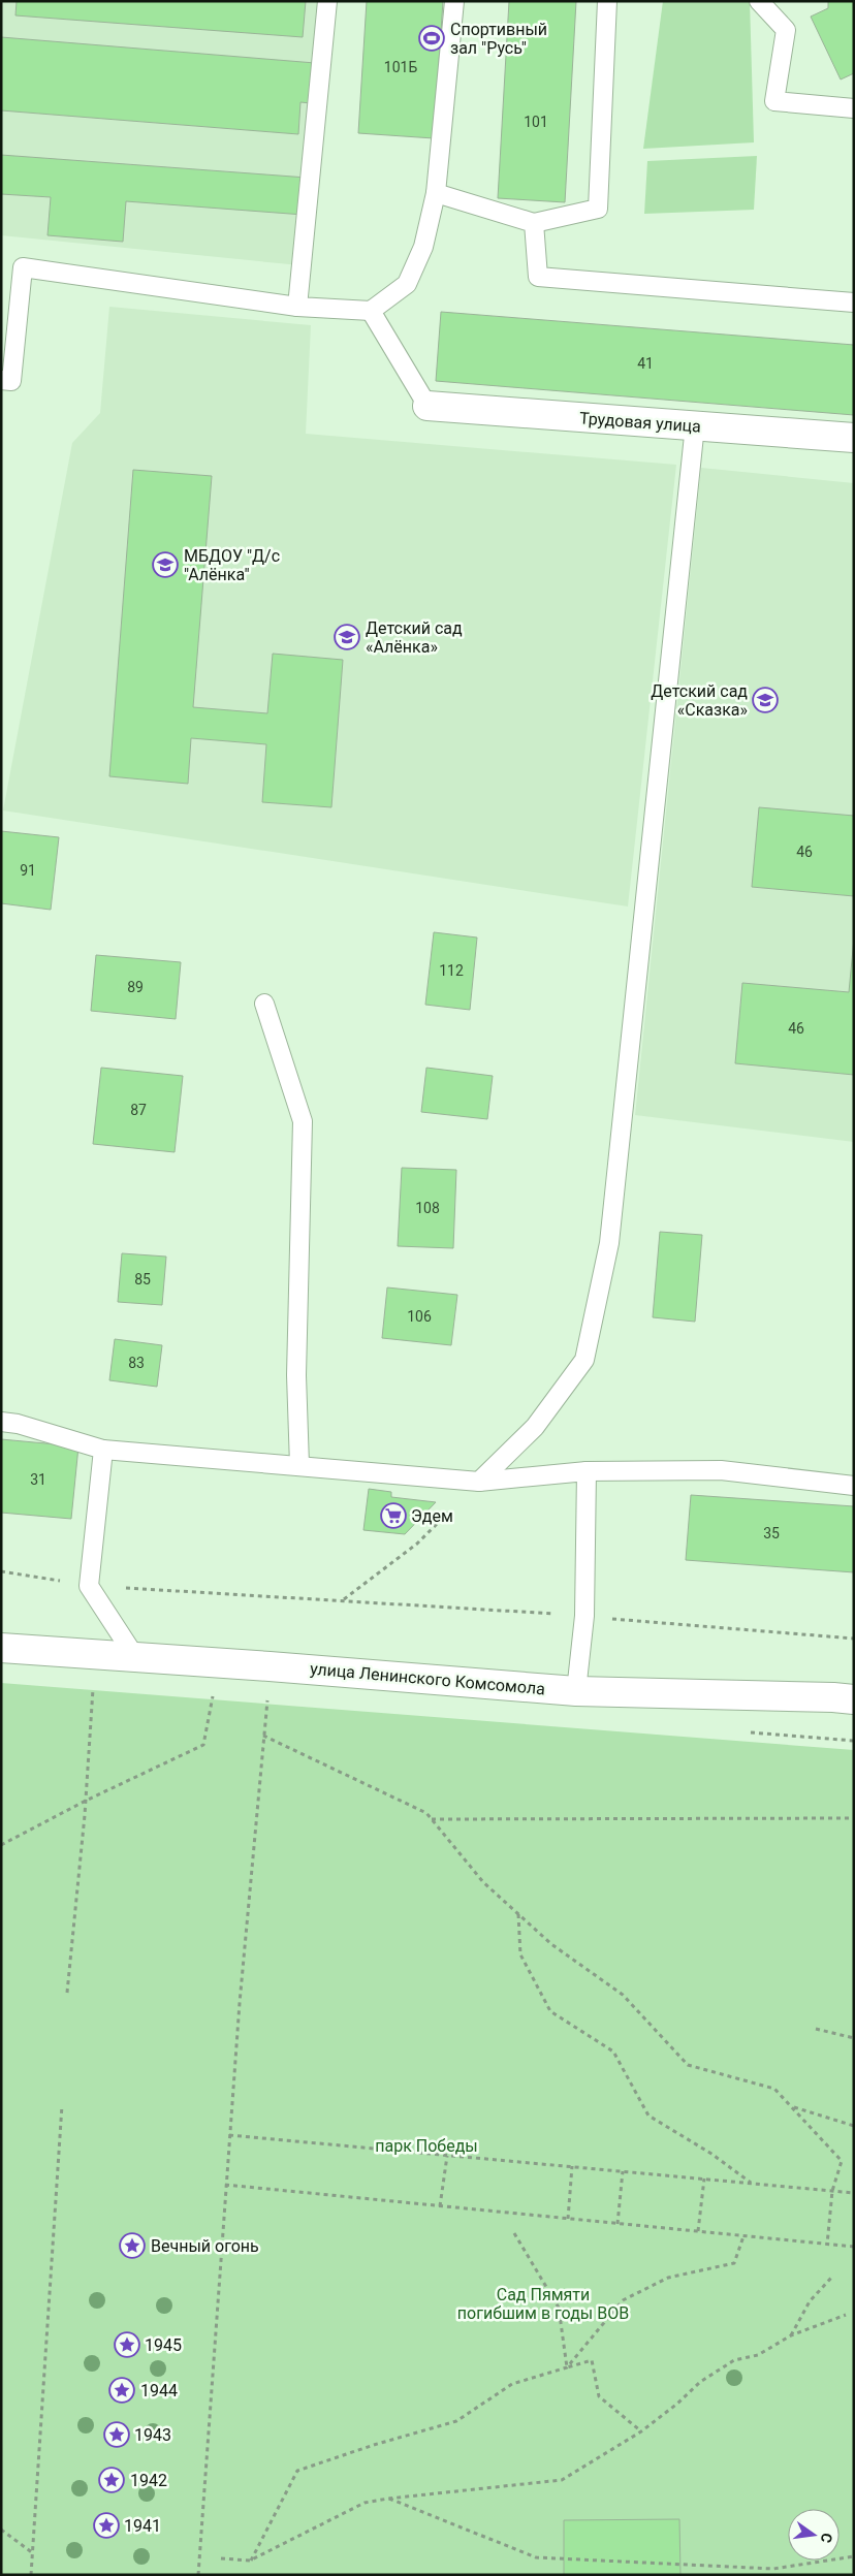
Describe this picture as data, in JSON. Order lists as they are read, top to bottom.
{
  "streets": {
    "street": ["Трудовая улица", "улица Ленинского Комсомола"]
  },
  "parks": ["парк Победы", "Сад Пямяти погибшим в годы ВОВ"],
  "places": {
    "sports": ["Спортивный зал \"Русь\""],
    "school or university": ["МБДОУ \"Д/с \"Алёнка\"", "Детский сад «Алёнка»", "Детский сад «Сказка»"],
    "supermarket": ["Эдем"],
    "place": [
      "Вечный огонь",
      "1945",
      "1944",
      "1943",
      "1942",
      "1941"
    ]
  },
  "house_numbers": [
    "101Б",
    "101",
    "41",
    "46",
    "91",
    "112",
    "89",
    "46",
    "87",
    "108",
    "85",
    "106",
    "83",
    "31",
    "35"
  ],
  "north": "right"
}
